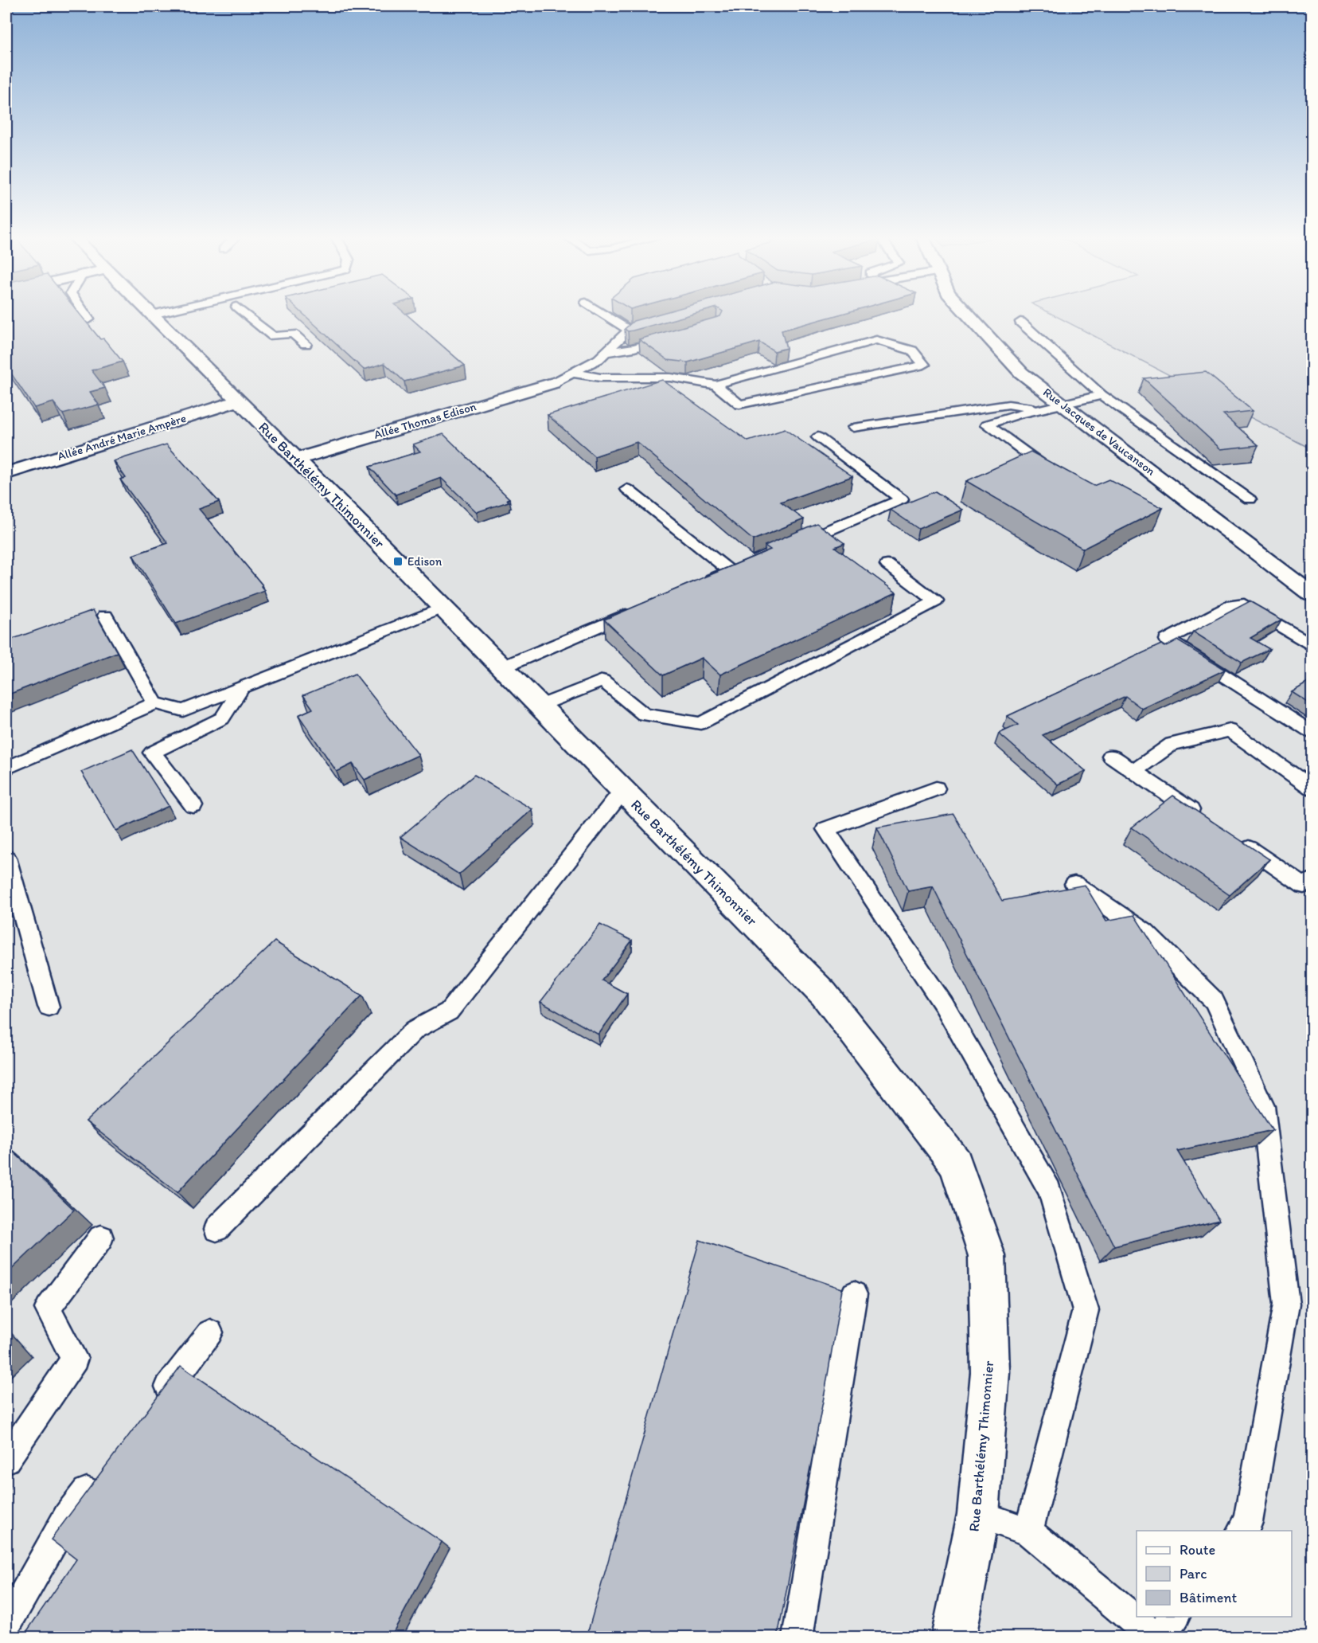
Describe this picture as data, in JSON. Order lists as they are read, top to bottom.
{
  "streets": {
    "street": [
      "Allée Thomas Edison",
      "Rue Jacques de Vaucanson",
      "Allée André Marie Ampère",
      "Rue Barthélémy Thimonnier"
    ]
  },
  "crossings": [
    ["Allée Thomas Edison", "Rue Barthélémy Thimonnier"],
    ["Allée André Marie Ampère", "Rue Barthélémy Thimonnier"]
  ],
  "places": {
    "transit": ["Edison"]
  },
  "legend": ["Route", "Parc", "Bâtiment"]
}
